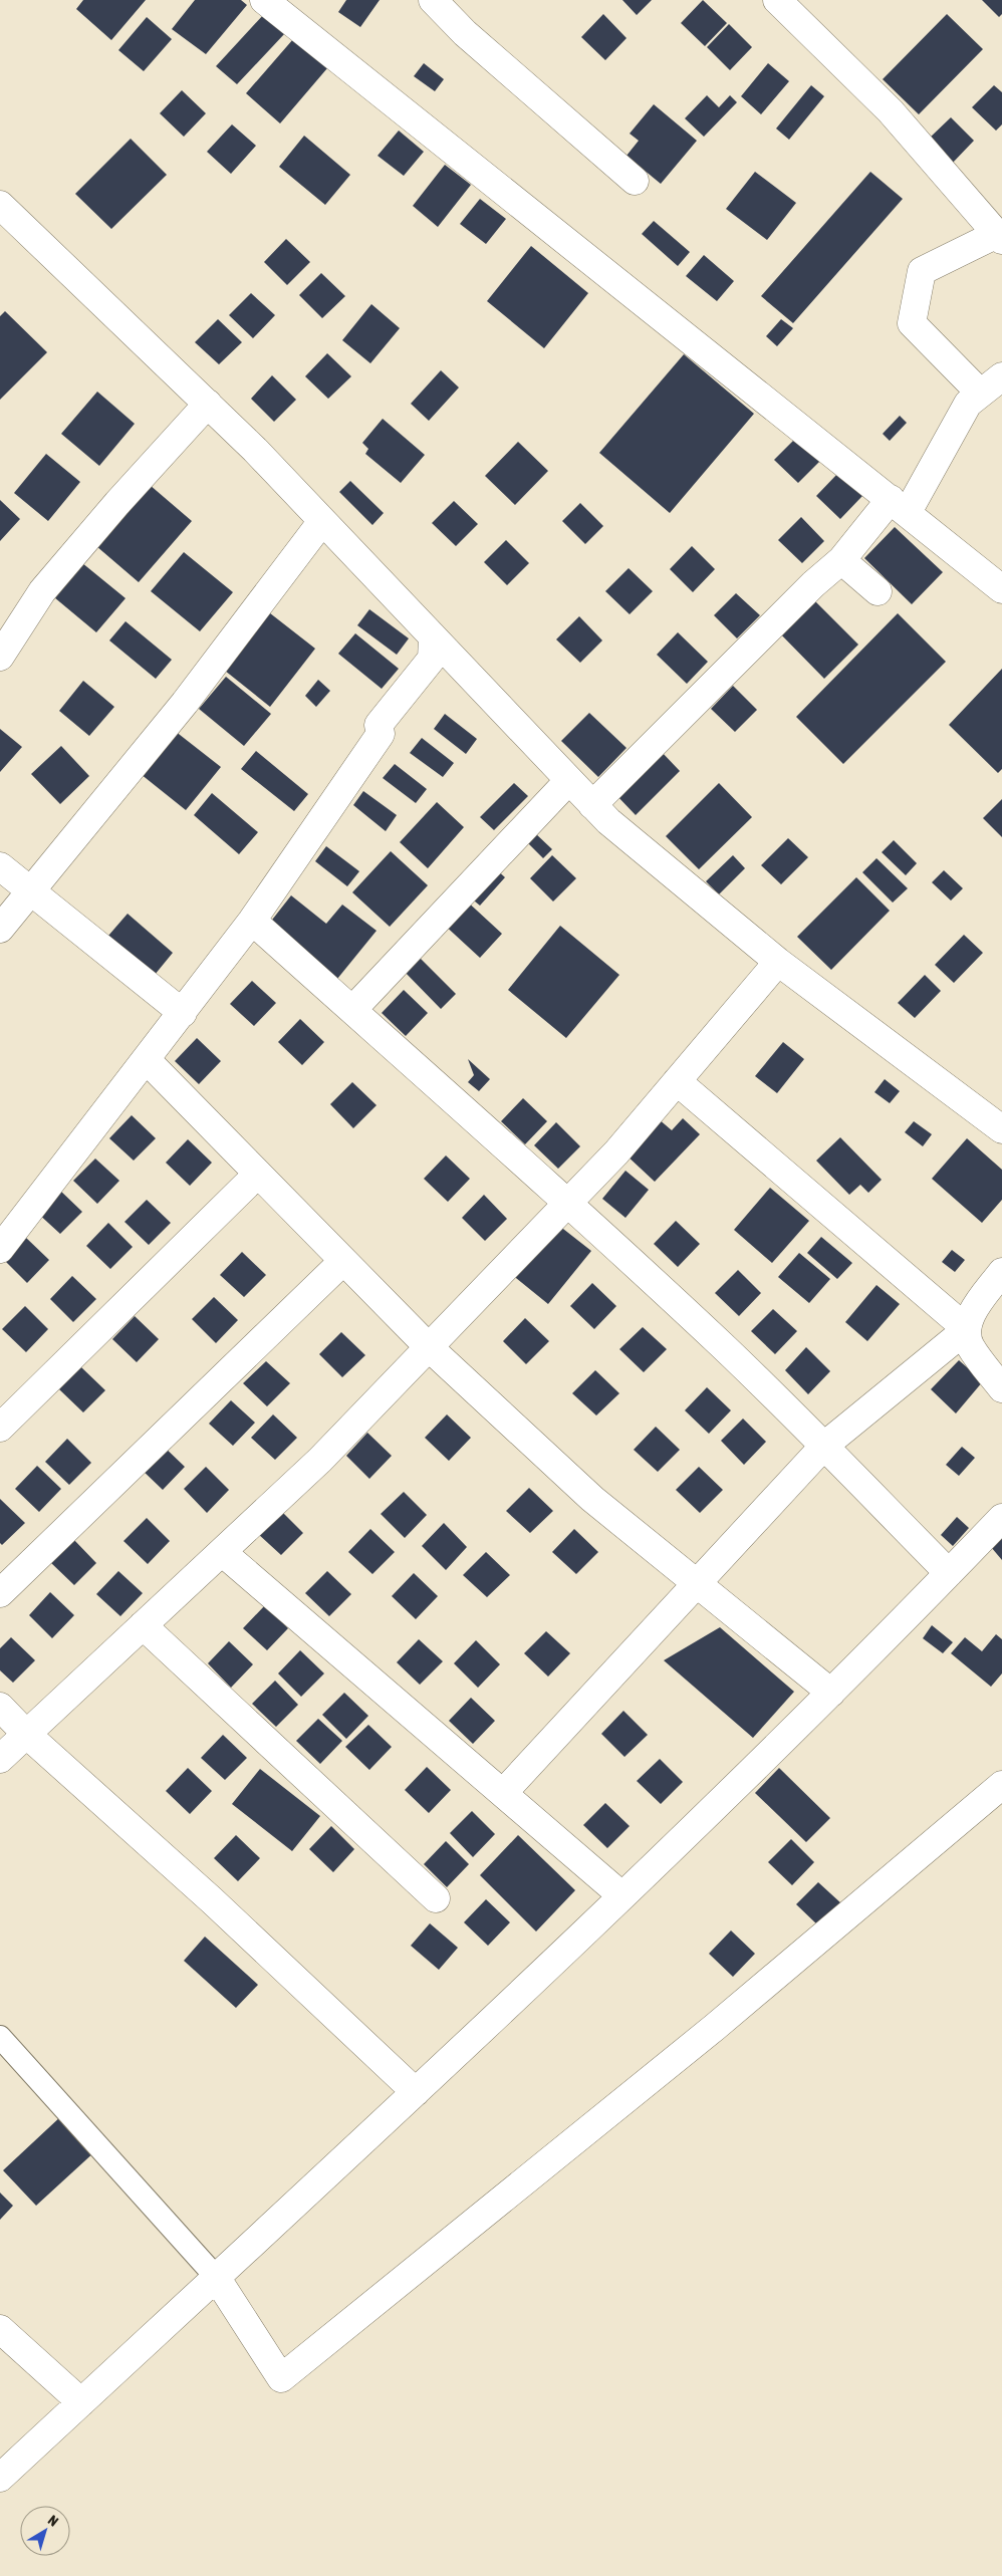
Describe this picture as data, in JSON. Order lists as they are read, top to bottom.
{
  "north": "top right"
}
